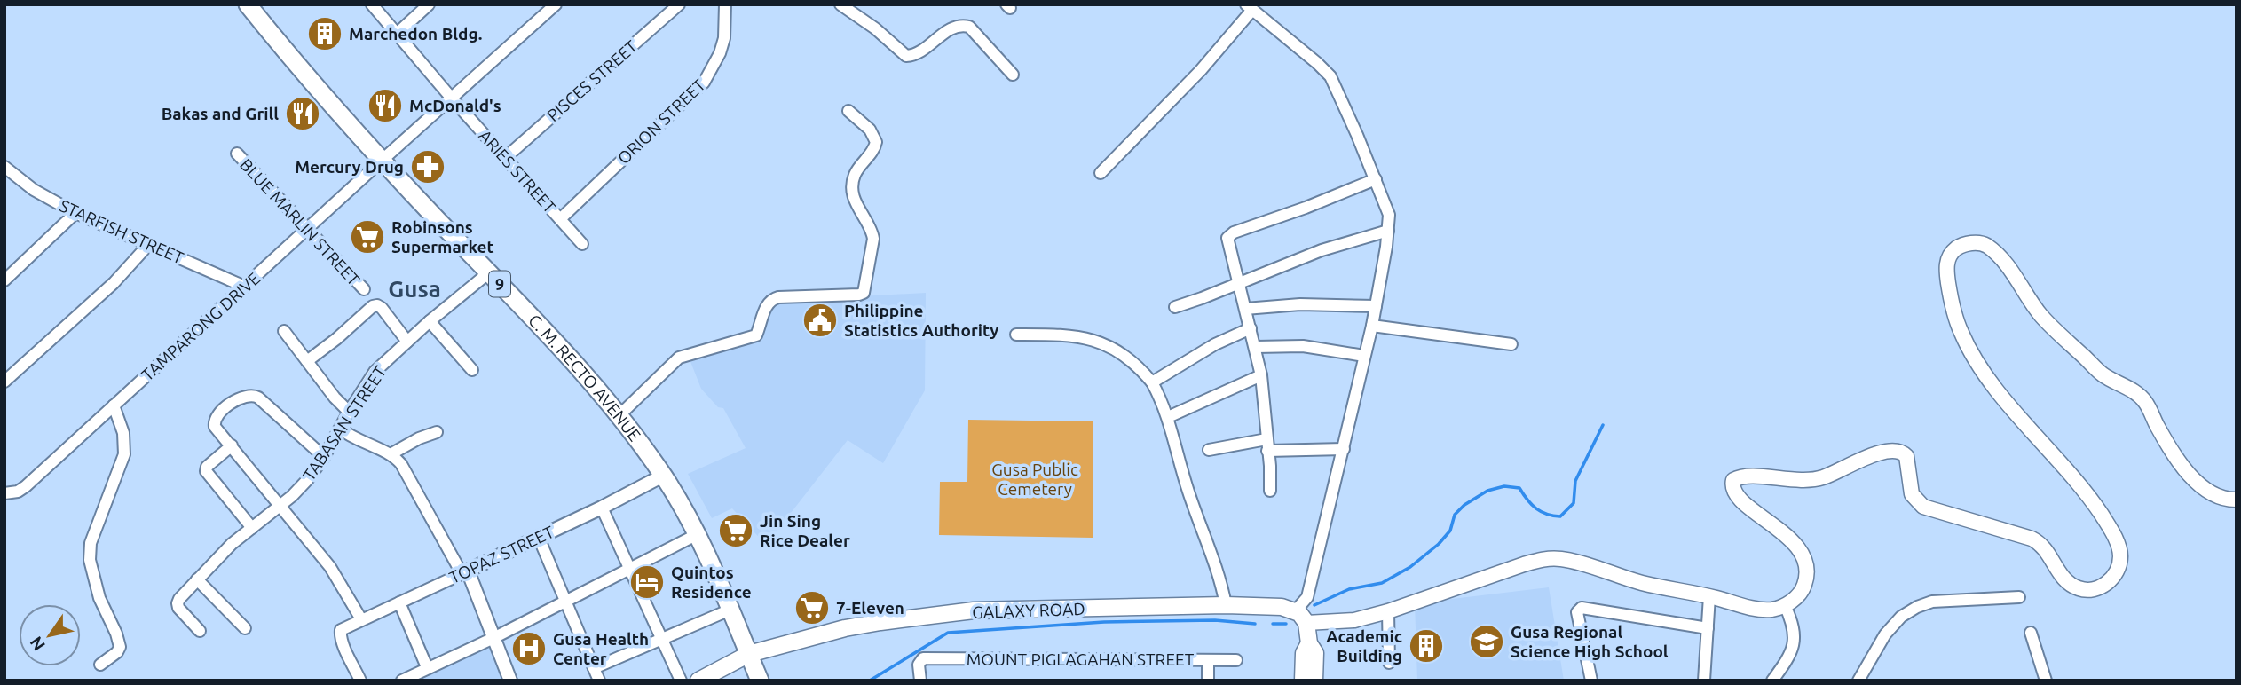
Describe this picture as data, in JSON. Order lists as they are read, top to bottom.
{
  "streets": {
    "highway": ["9", "C. M. RECTO AVENUE"],
    "main road": ["GALAXY ROAD"],
    "street": [
      "PISCES STREET",
      "ORION STREET",
      "ARIES STREET",
      "BLUE MARLIN STREET",
      "STARFISH STREET",
      "TAMPARONG DRIVE",
      "TABASAN STREET",
      "TOPAZ STREET",
      "MOUNT PIGLAGAHAN STREET"
    ]
  },
  "crossings": [
    ["PISCES STREET", "ARIES STREET"],
    ["ORION STREET", "ARIES STREET"],
    ["BLUE MARLIN STREET", "TAMPARONG DRIVE"],
    ["STARFISH STREET", "TAMPARONG DRIVE"],
    ["TAMPARONG DRIVE", "C. M. RECTO AVENUE"],
    ["C. M. RECTO AVENUE", "TABASAN STREET"],
    ["C. M. RECTO AVENUE", "TOPAZ STREET"],
    ["C. M. RECTO AVENUE", "GALAXY ROAD"]
  ],
  "districts": ["Gusa"],
  "parks": ["Gusa Public Cemetery"],
  "places": {
    "building": ["Marchedon Bldg.", "Academic Building"],
    "restaurant": ["McDonald's", "Bakas and Grill"],
    "pharmacy": ["Mercury Drug"],
    "supermarket": ["Robinsons Supermarket", "Jin Sing Rice Dealer", "7-Eleven"],
    "public building": ["Philippine Statistics Authority"],
    "hotel": ["Quintos Residence"],
    "school or university": ["Gusa Regional Science High School"],
    "hospital": ["Gusa Health Center"]
  },
  "north": "bottom left"
}
